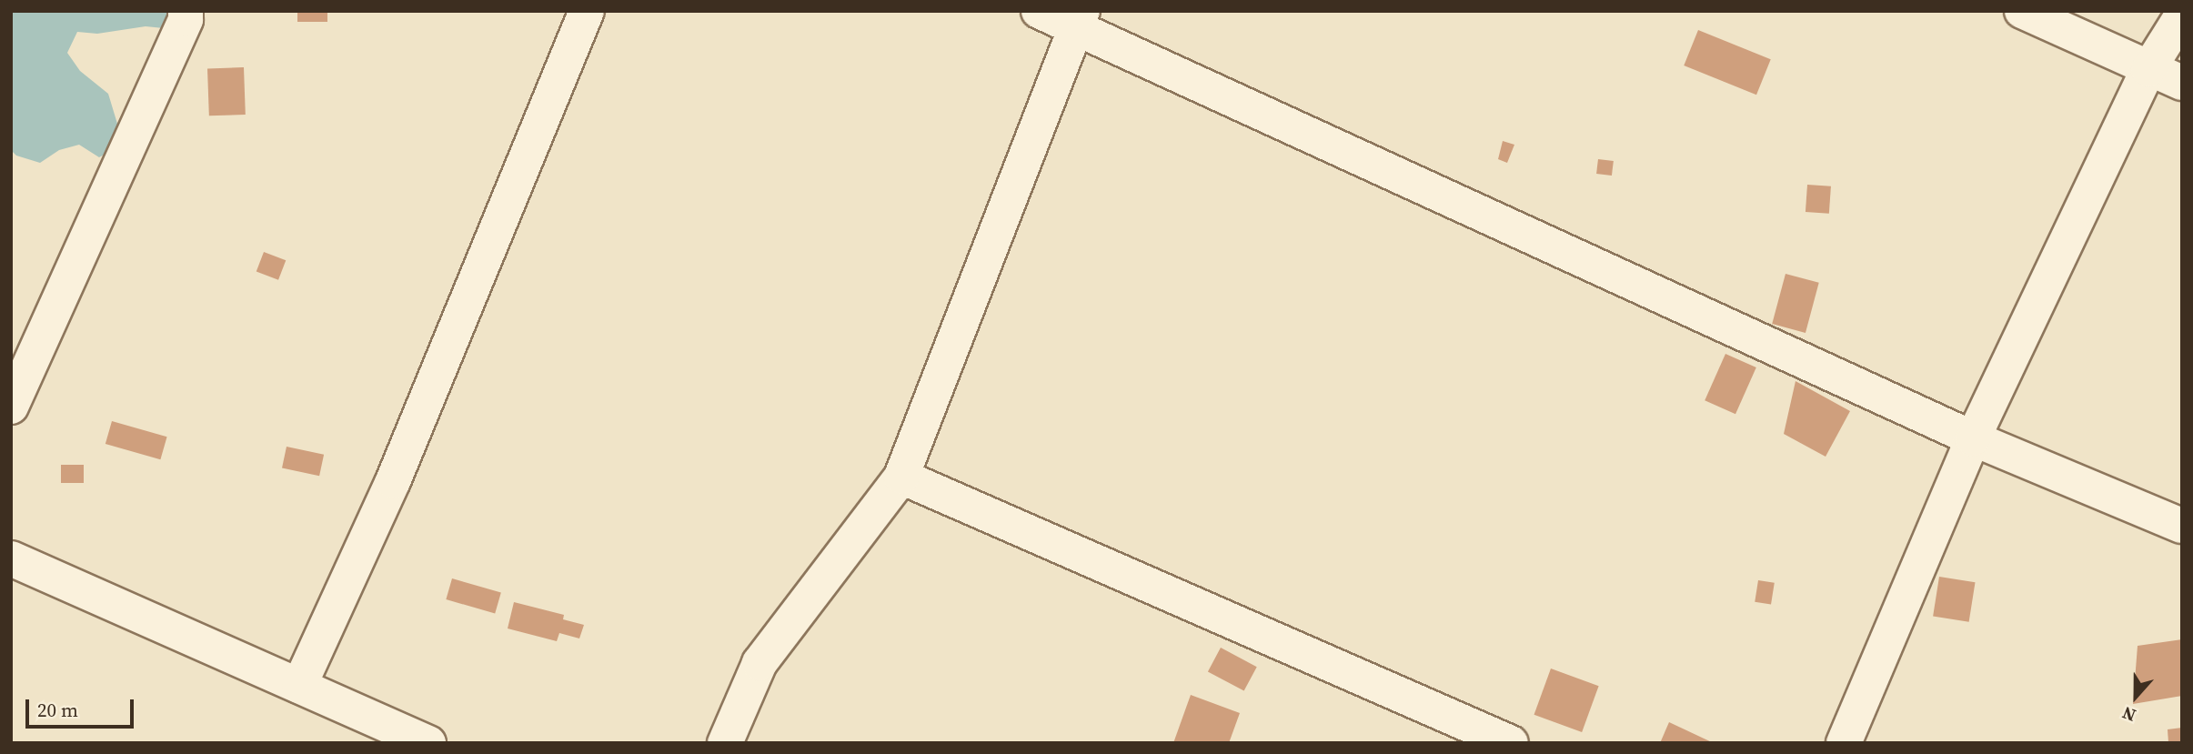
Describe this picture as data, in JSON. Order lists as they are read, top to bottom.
{
  "scale_bar": "20 m",
  "north": "bottom"
}
